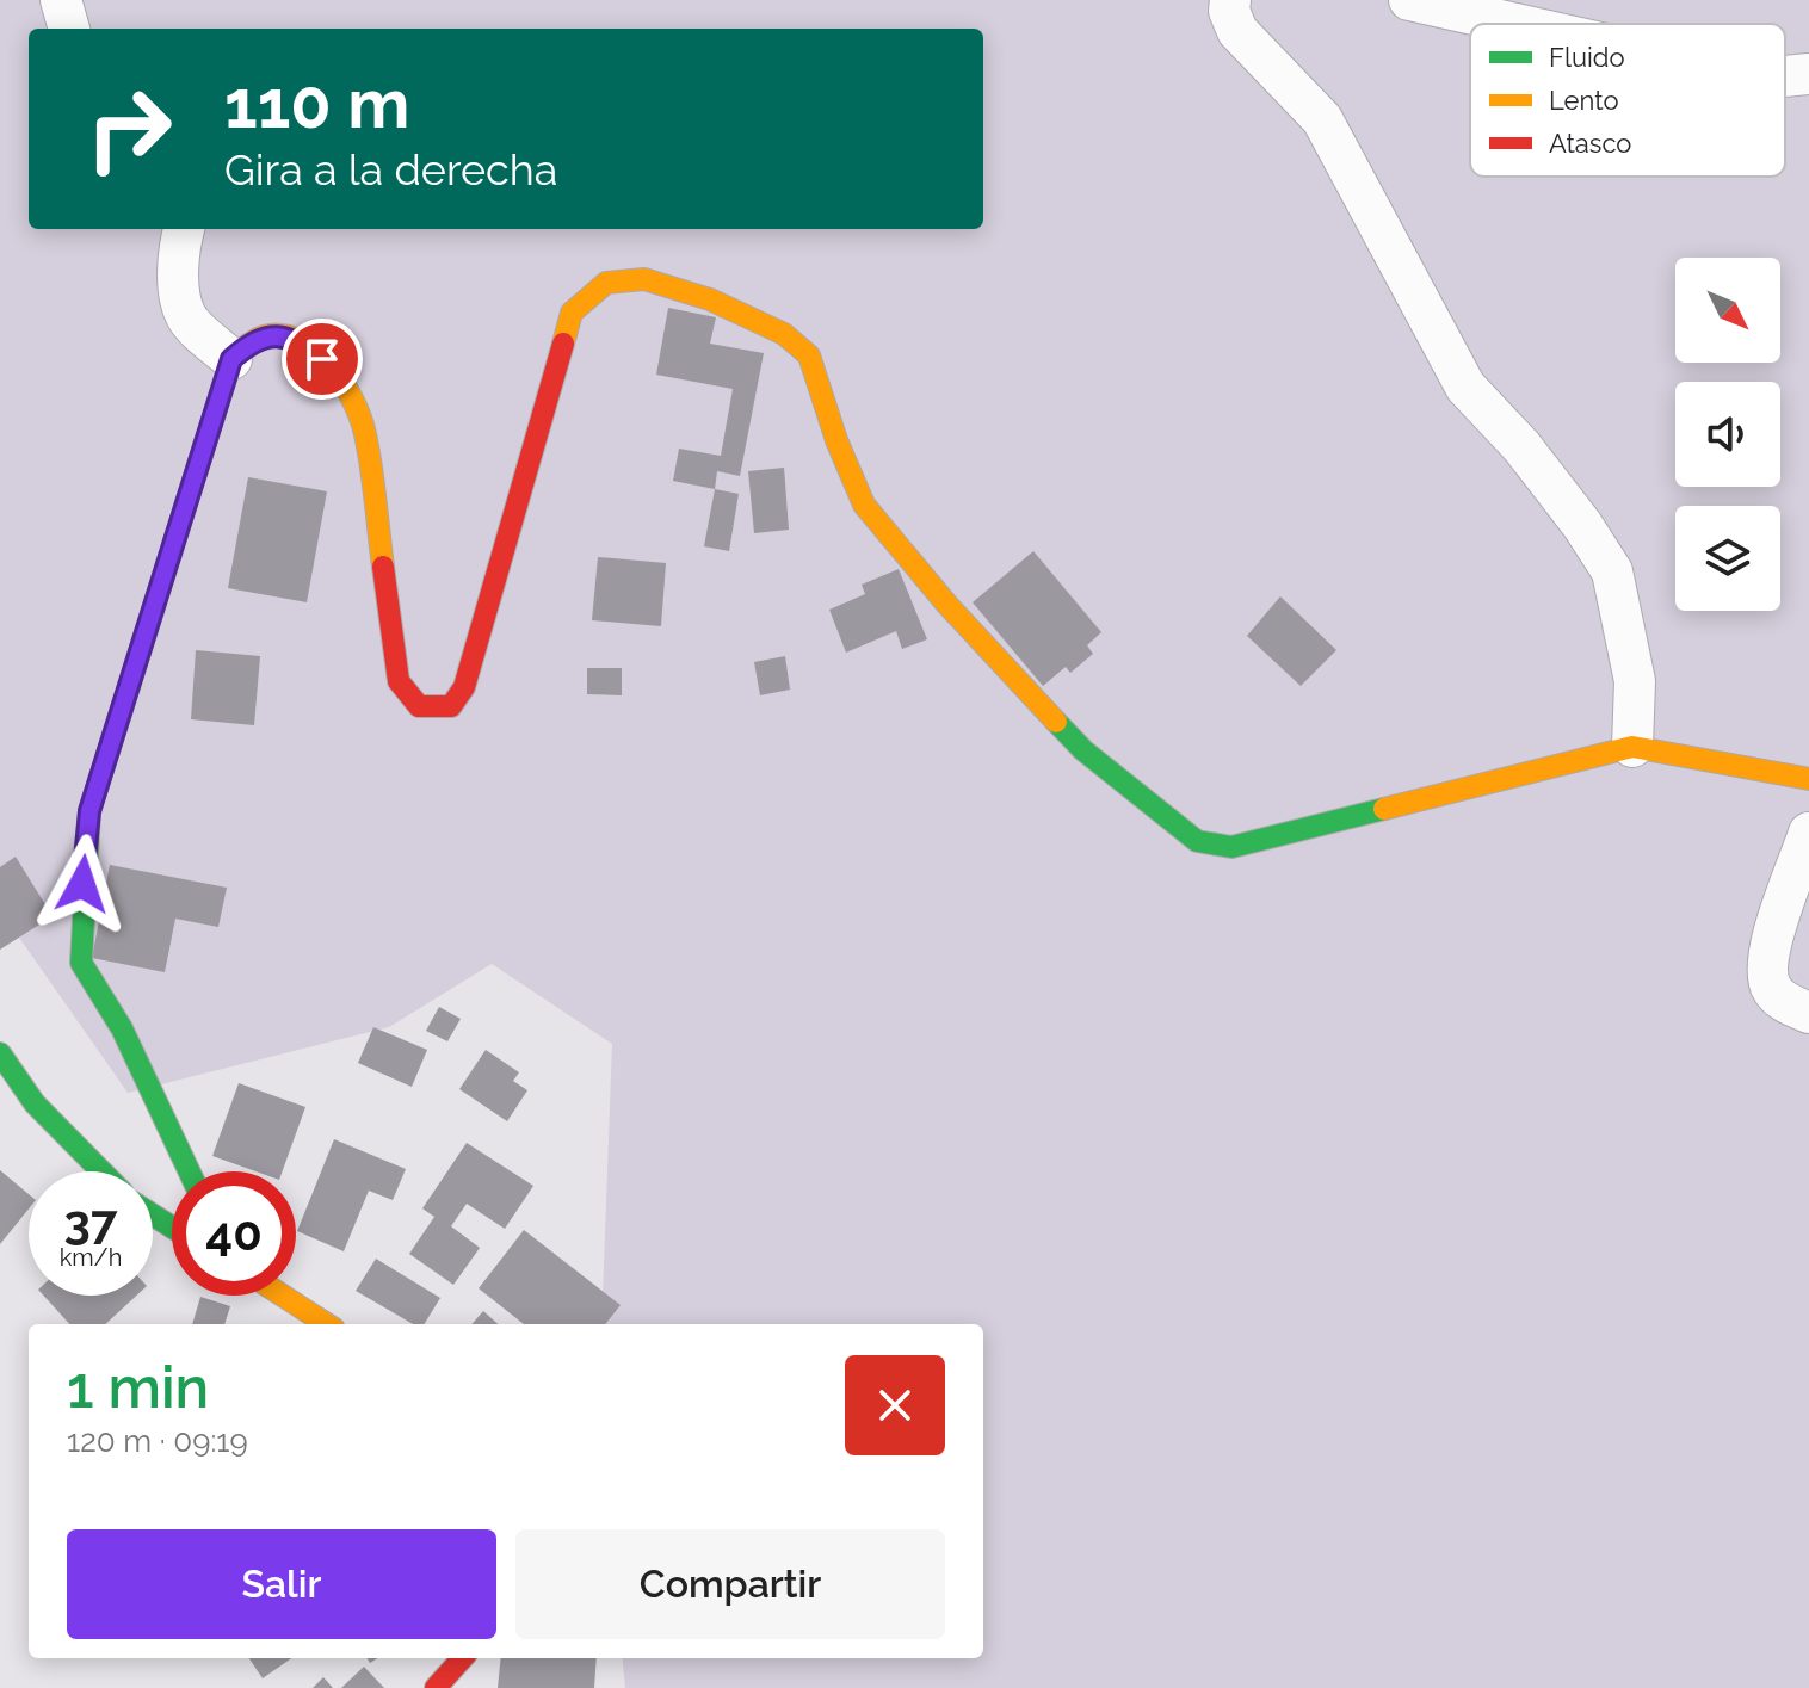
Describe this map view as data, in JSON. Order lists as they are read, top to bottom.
{
  "legend": ["Fluido", "Lento", "Atasco"],
  "north": "bottom right",
  "page": {
    "turn": ["110 m", "Gira a la derecha"],
    "speed": "37 km/h",
    "limit": "40",
    "heading": ["1 min", "120 m · 09:19"],
    "buttons": ["Salir", "Compartir"]
  }
}
